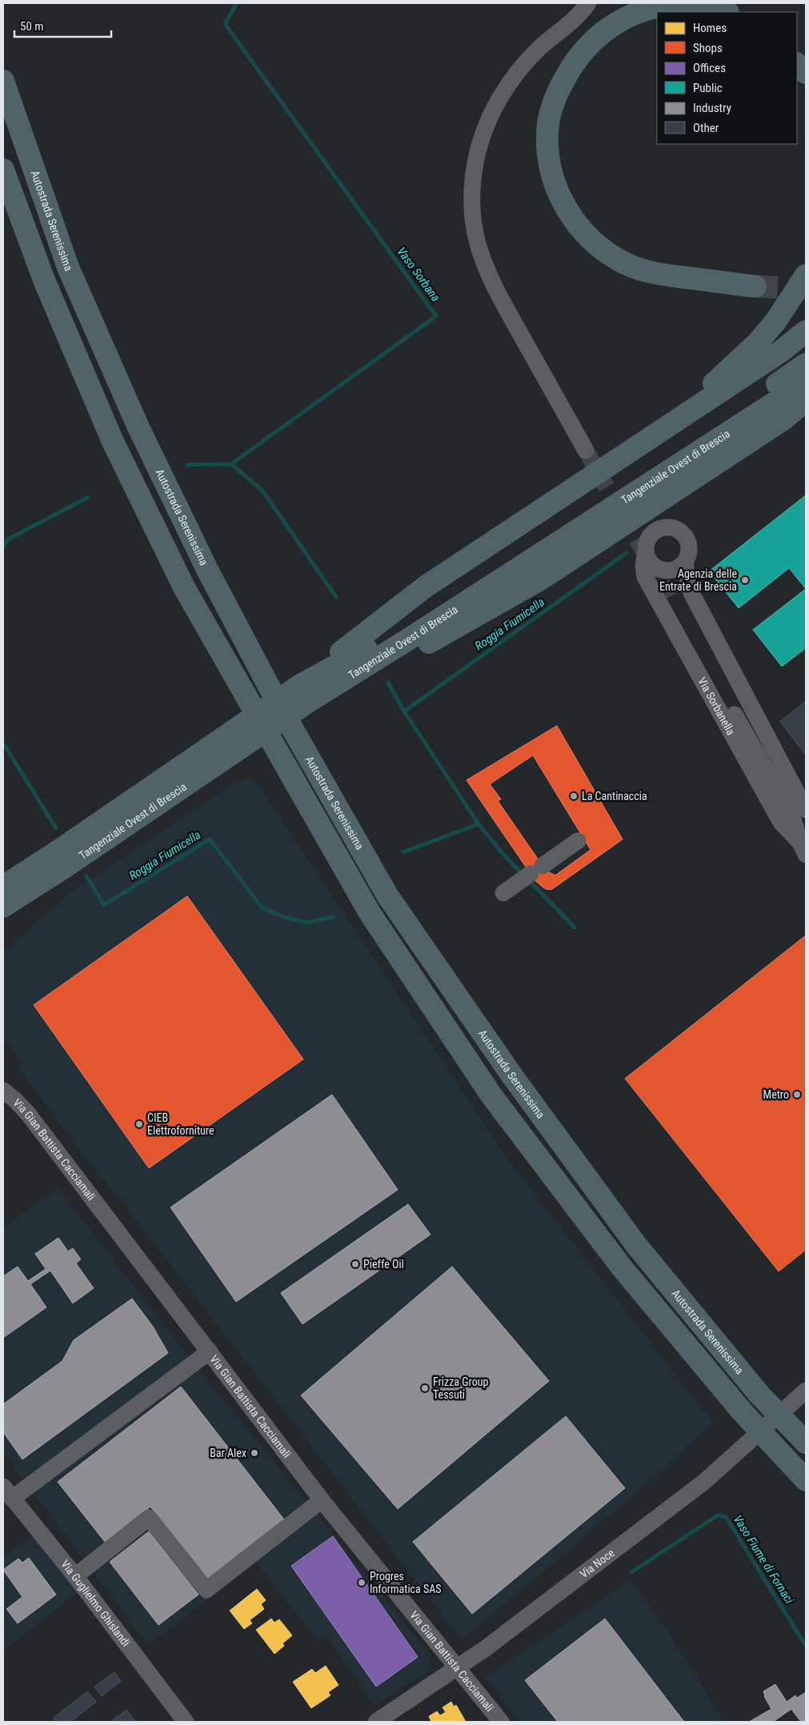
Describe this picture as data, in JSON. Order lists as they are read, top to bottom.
{
  "streets": {
    "highway": ["Autostrada Serenissima", "Tangenziale Ovest di Brescia"],
    "street": [
      "Via Sorbanella",
      "Via Gian Battista Cacciamali",
      "Via Noce",
      "Via Guglielmo Ghislandi"
    ]
  },
  "crossings": [
    ["Via Gian Battista Cacciamali", "Via Noce"]
  ],
  "water": ["Vaso Sorbana", "Roggia Fiumicella", "Vaso Fiume di Fornaci"],
  "places": [
    "Agenzia delle Entrate di Brescia",
    "La Cantinaccia",
    "Metro",
    "CIEB Elettroforniture",
    "Pieffe Oil",
    "Frizza Group Tessuti",
    "Bar Alex",
    "Progres Informatica SAS"
  ],
  "legend": [
    "Homes",
    "Shops",
    "Offices",
    "Public",
    "Industry",
    "Other"
  ],
  "scale_bar": "50 m"
}
